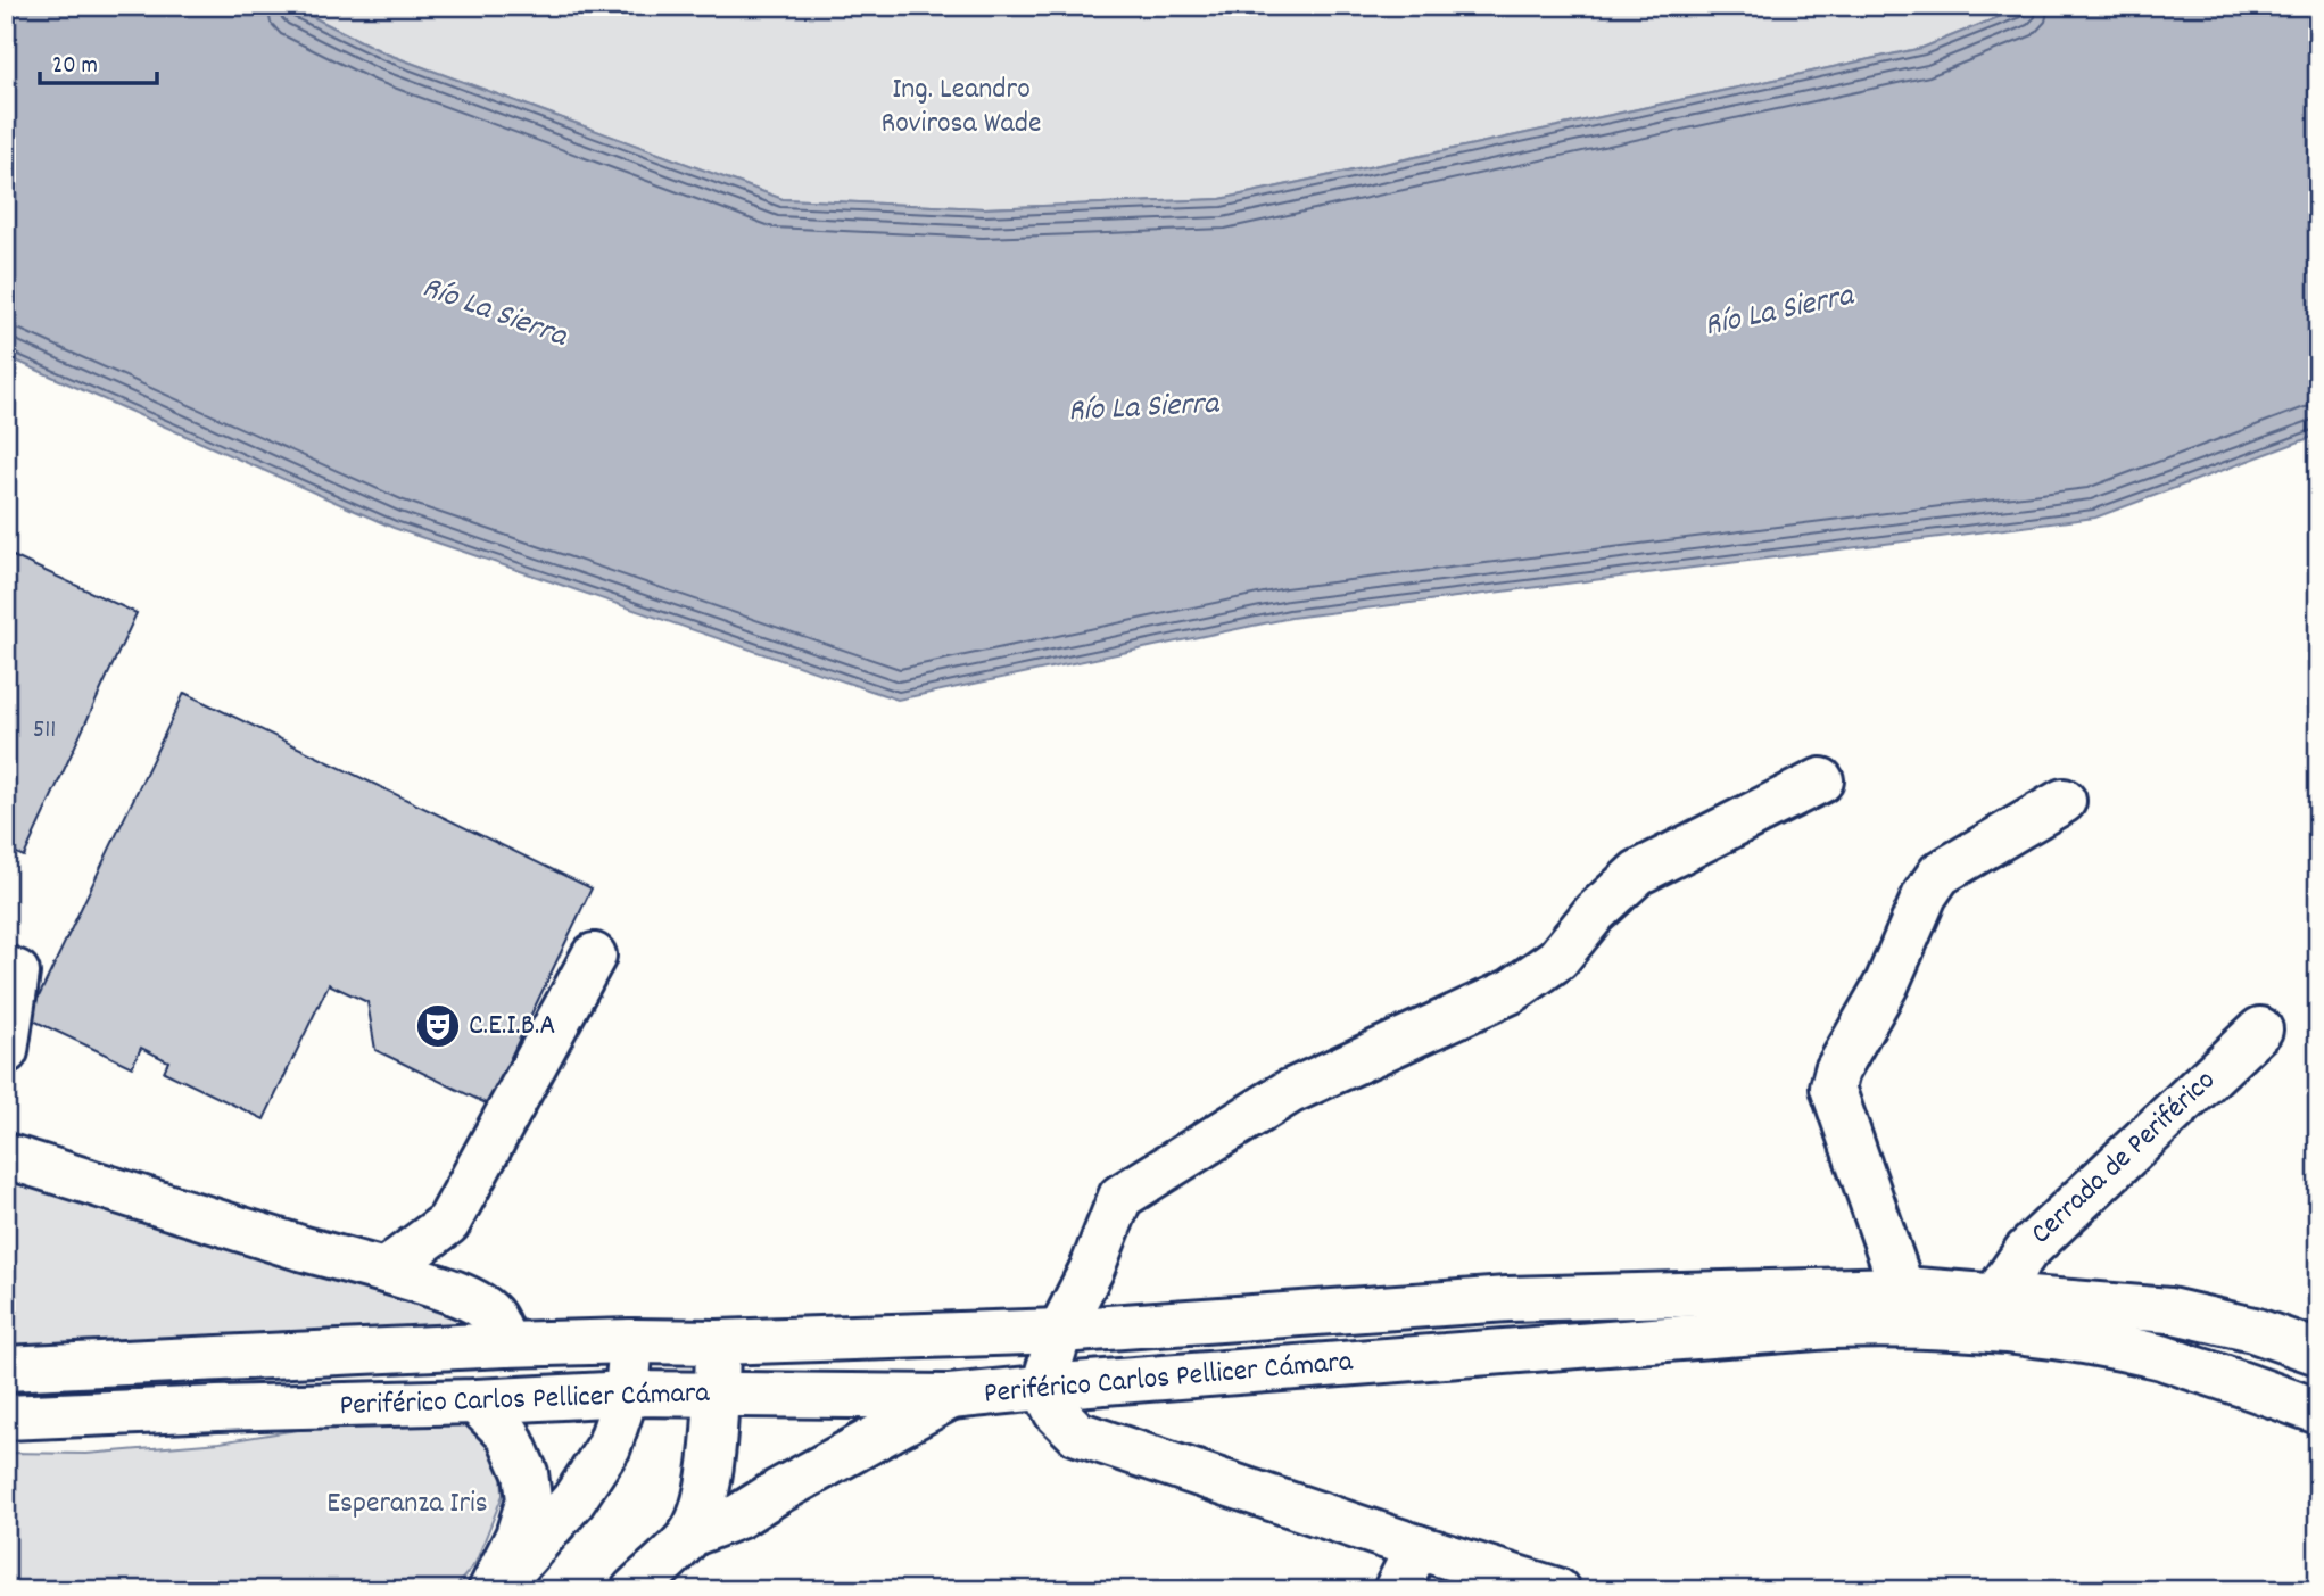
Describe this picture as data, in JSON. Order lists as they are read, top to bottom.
{
  "streets": {
    "main road": ["Cerrada de Periférico", "Periférico Carlos Pellicer Cámara"]
  },
  "crossings": [
    ["Cerrada de Periférico", "Periférico Carlos Pellicer Cámara"]
  ],
  "water": ["Río La Sierra"],
  "parks": ["Ing. Leandro Rovirosa Wade", "Esperanza Iris"],
  "places": {
    "theatre": ["C.E.I.B.A"]
  },
  "house_numbers": ["511"],
  "scale_bar": "20 m"
}
